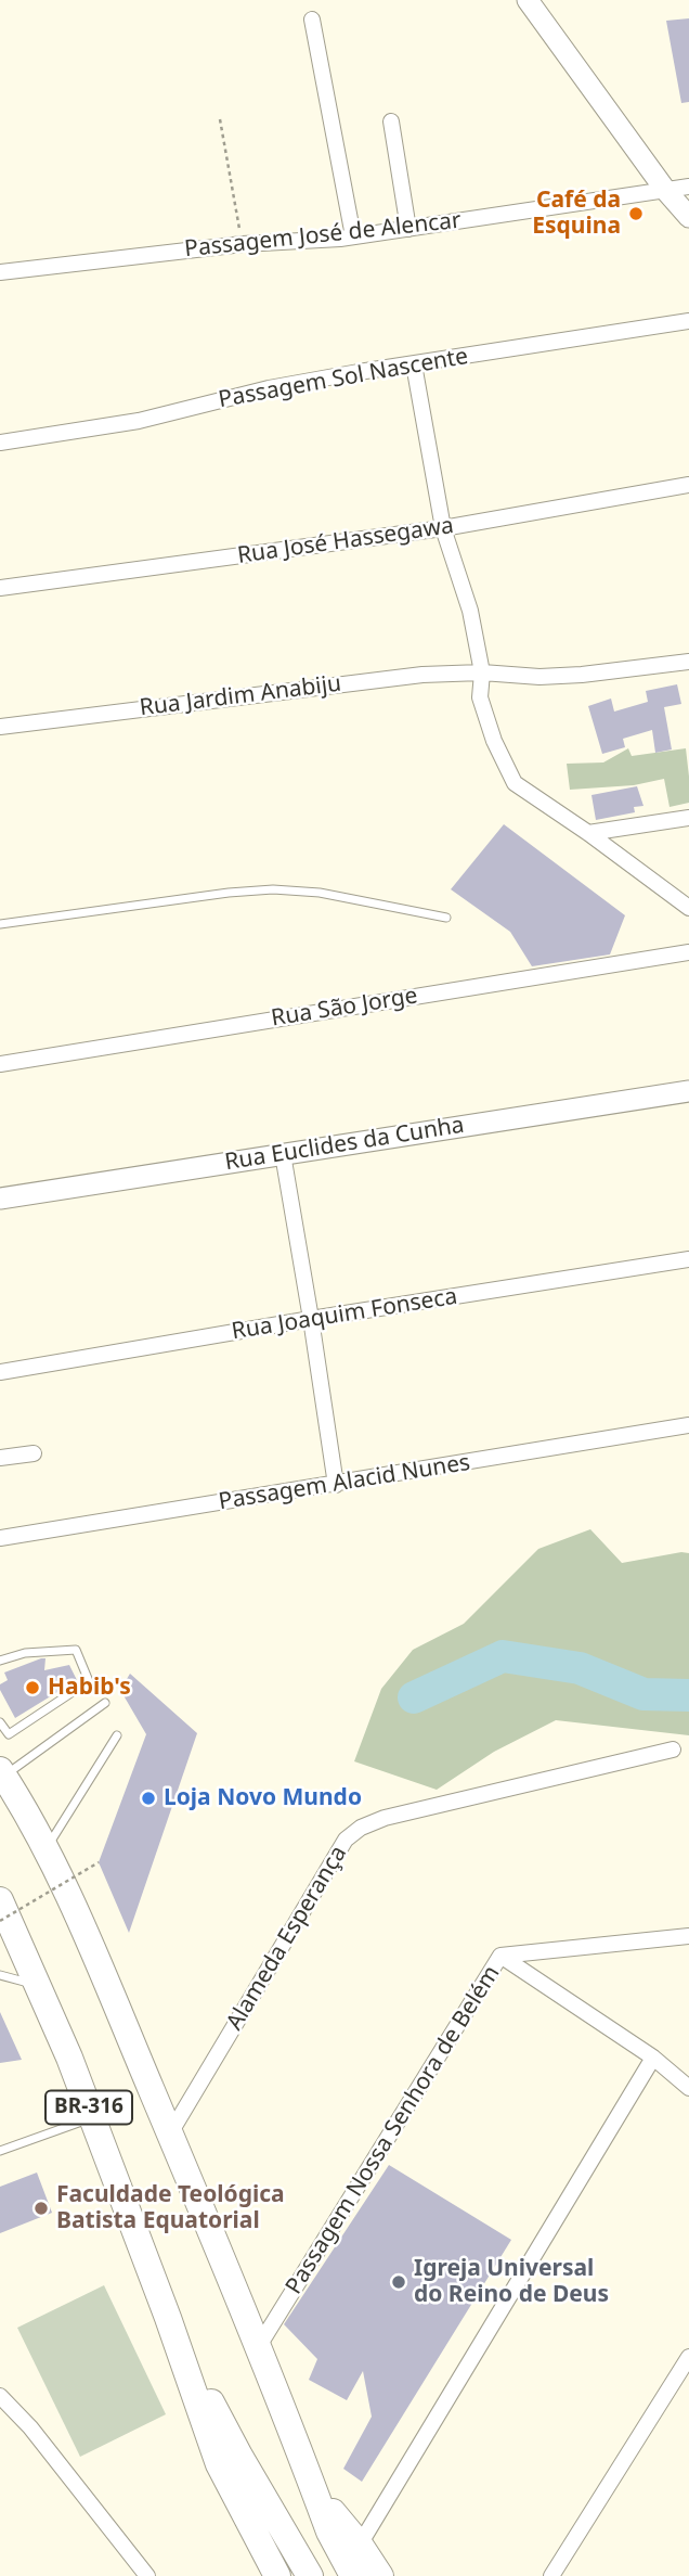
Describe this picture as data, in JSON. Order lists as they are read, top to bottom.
{
  "streets": {
    "highway": ["BR-316"],
    "street": [
      "Passagem José de Alencar",
      "Passagem Sol Nascente",
      "Rua José Hassegawa",
      "Rua Jardim Anabiju",
      "Rua São Jorge",
      "Rua Euclides da Cunha",
      "Rua Joaquim Fonseca",
      "Passagem Alacid Nunes",
      "Alameda Esperança",
      "Passagem Nossa Senhora de Belém"
    ]
  },
  "crossings": [
    ["Alameda Esperança", "BR-316"],
    ["BR-316", "Passagem Nossa Senhora de Belém"]
  ],
  "places": [
    "Café da Esquina",
    "Habib's",
    "Loja Novo Mundo",
    "Faculdade Teológica Batista Equatorial",
    "Igreja Universal do Reino de Deus"
  ]
}
